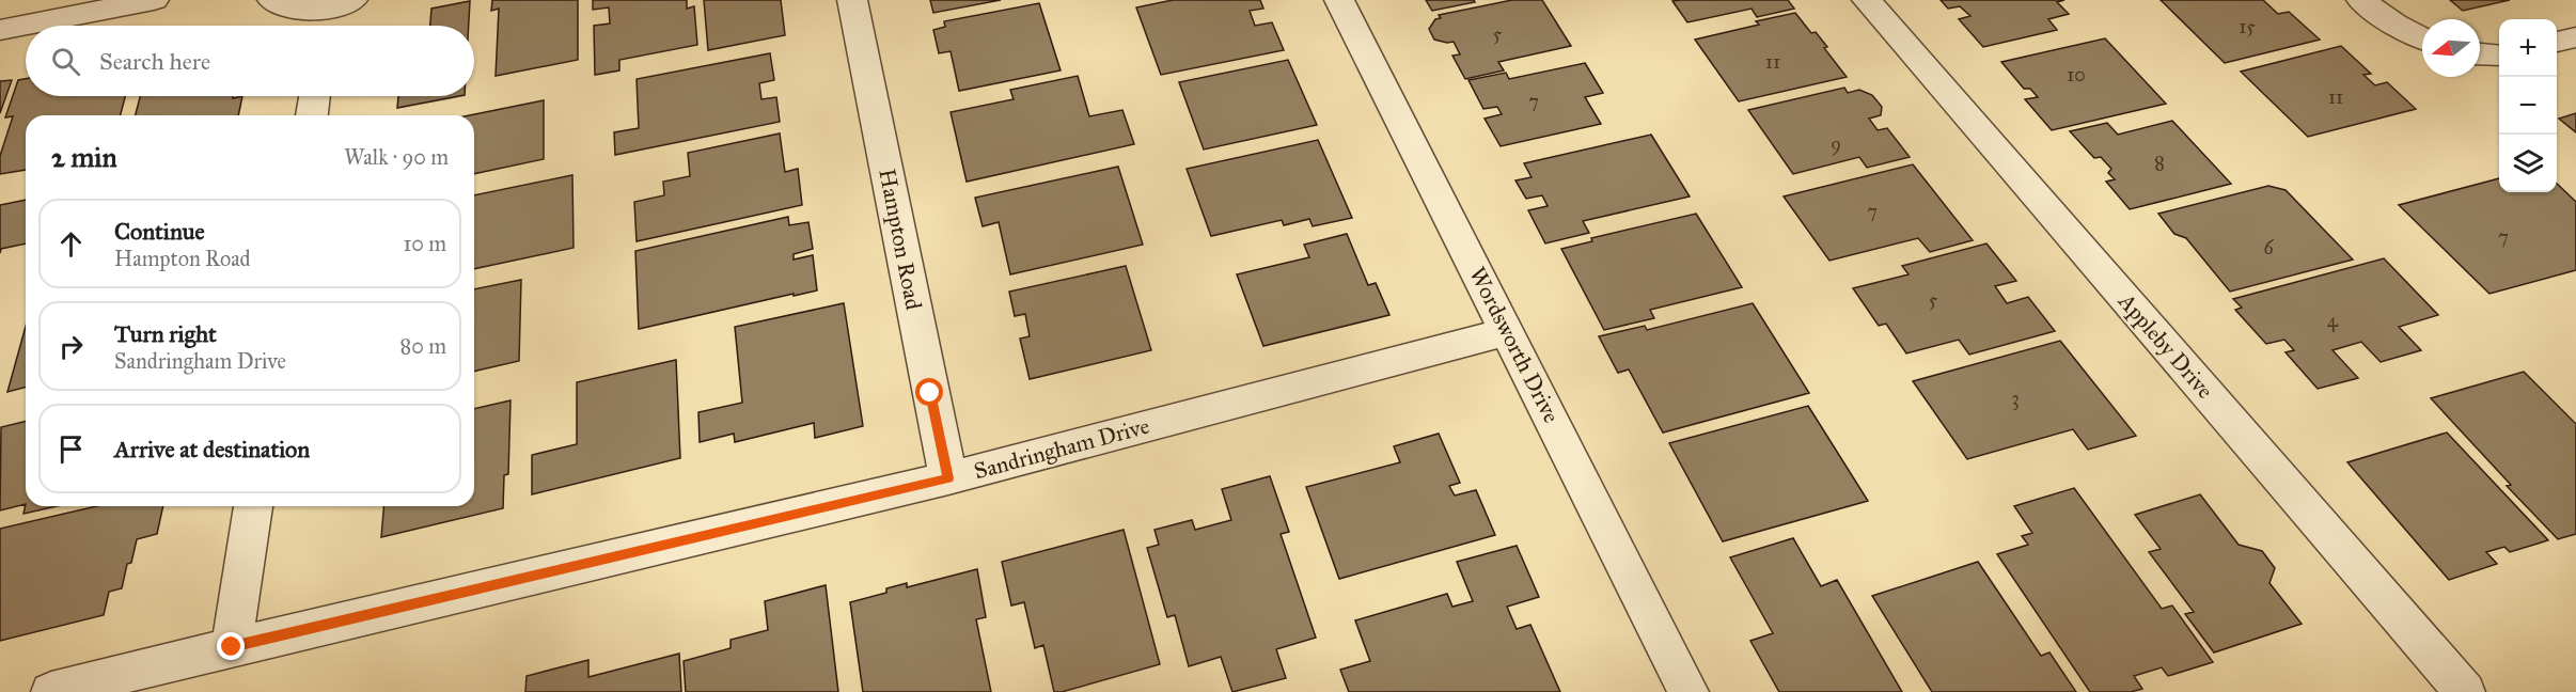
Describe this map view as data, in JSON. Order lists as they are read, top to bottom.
{
  "streets": {
    "street": [
      "Hampton Road",
      "Wordsworth Drive",
      "Appleby Drive",
      "Sandringham Drive"
    ]
  },
  "crossings": [
    ["Hampton Road", "Sandringham Drive"],
    ["Wordsworth Drive", "Sandringham Drive"]
  ],
  "house_numbers": [
    "15",
    "5",
    "11",
    "10",
    "11",
    "7",
    "9",
    "8",
    "7",
    "7",
    "6",
    "5",
    "4",
    "3"
  ],
  "north": "left",
  "page": {
    "map_buttons": ["+", "−"],
    "search": "Search here",
    "heading": ["2 min", "Walk · 90 m"],
    "list": [
      ["Continue", "Hampton Road", "10 m"],
      ["Turn right", "Sandringham Drive", "80 m"],
      "Arrive at destination"
    ]
  }
}
